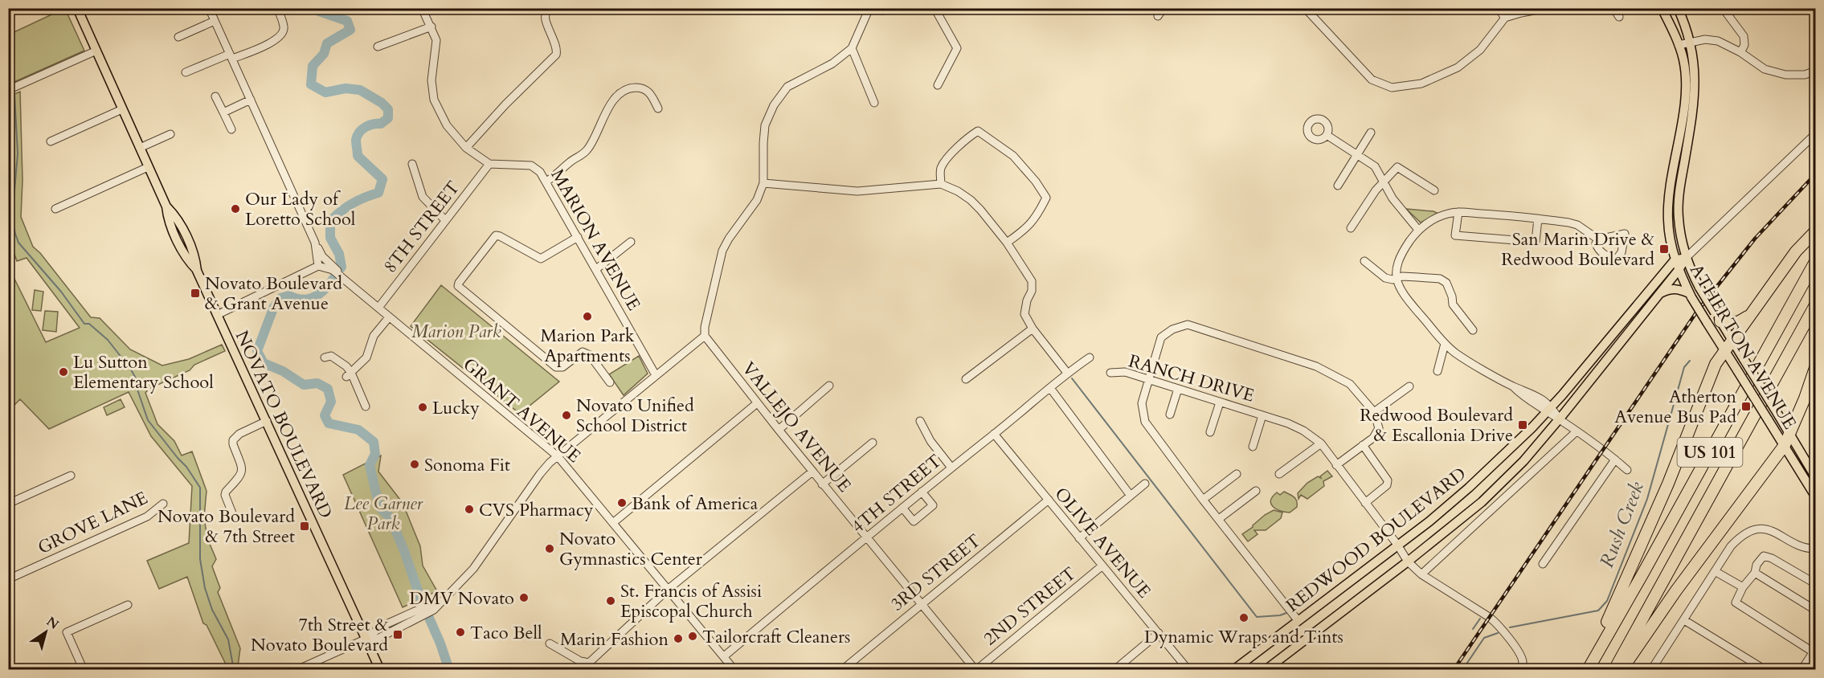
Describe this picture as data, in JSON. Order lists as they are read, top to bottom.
{
  "streets": {
    "highway": ["US 101"],
    "main road": ["ATHERTON AVENUE", "NOVATO BOULEVARD", "REDWOOD BOULEVARD"],
    "street": [
      "8TH STREET",
      "MARION AVENUE",
      "RANCH DRIVE",
      "GRANT AVENUE",
      "VALLEJO AVENUE",
      "4TH STREET",
      "GROVE LANE",
      "OLIVE AVENUE",
      "3RD STREET",
      "2ND STREET"
    ]
  },
  "crossings": [
    ["8TH STREET", "MARION AVENUE"],
    ["8TH STREET", "GRANT AVENUE"],
    ["ATHERTON AVENUE", "REDWOOD BOULEVARD"],
    ["RANCH DRIVE", "REDWOOD BOULEVARD"],
    ["GRANT AVENUE", "4TH STREET"],
    ["VALLEJO AVENUE", "4TH STREET"],
    ["VALLEJO AVENUE", "3RD STREET"],
    ["VALLEJO AVENUE", "2ND STREET"],
    ["4TH STREET", "OLIVE AVENUE"],
    ["OLIVE AVENUE", "3RD STREET"],
    ["OLIVE AVENUE", "2ND STREET"]
  ],
  "water": ["Rush Creek"],
  "parks": ["Marion Park", "Lee Garner Park"],
  "places": {
    "other": [
      "Our Lady of Loretto School",
      "Marion Park Apartments",
      "Lu Sutton Elementary School",
      "Lucky",
      "Novato Unified School District",
      "Sonoma Fit",
      "Bank of America",
      "CVS Pharmacy",
      "Novato Gymnastics Center",
      "DMV Novato",
      "St. Francis of Assisi Episcopal Church",
      "Dynamic Wraps and Tints",
      "Taco Bell",
      "Tailorcraft Cleaners",
      "Marin Fashion"
    ],
    "transit": [
      "San Marin Drive & Redwood Boulevard",
      "Novato Boulevard & Grant Avenue",
      "Atherton Avenue Bus Pad",
      "Redwood Boulevard & Escallonia Drive",
      "Novato Boulevard & 7th Street",
      "7th Street & Novato Boulevard"
    ]
  },
  "north": "top right"
}
